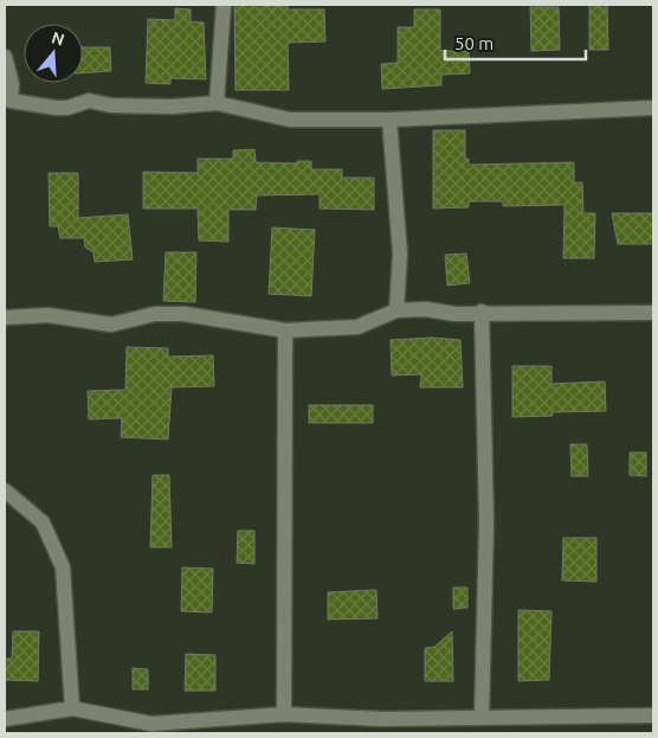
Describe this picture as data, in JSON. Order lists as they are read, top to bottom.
{
  "scale_bar": "50 m",
  "north": "top"
}
